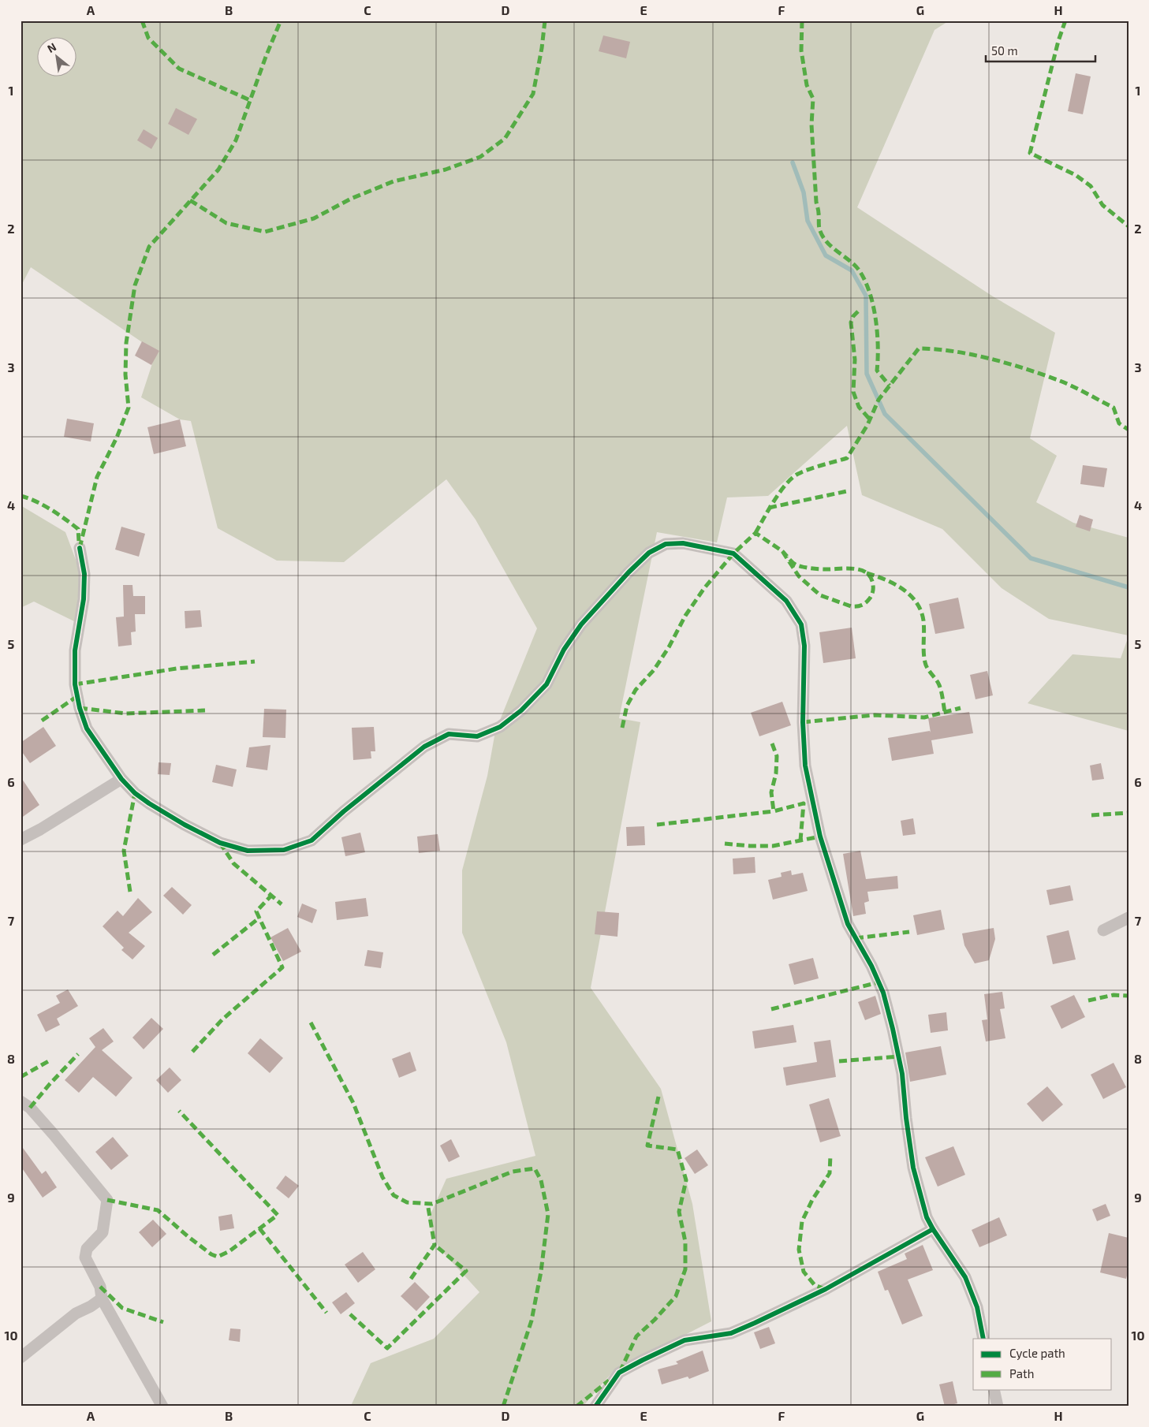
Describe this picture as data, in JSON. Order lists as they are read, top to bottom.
{
  "legend": ["Cycle path", "Path"],
  "scale_bar": "50 m",
  "north": "top left",
  "grid": {
    "columns": [
      "A",
      "B",
      "C",
      "D",
      "E",
      "F",
      "G",
      "H"
    ],
    "rows": [
      "1",
      "2",
      "3",
      "4",
      "5",
      "6",
      "7",
      "8",
      "9",
      "10"
    ]
  }
}
